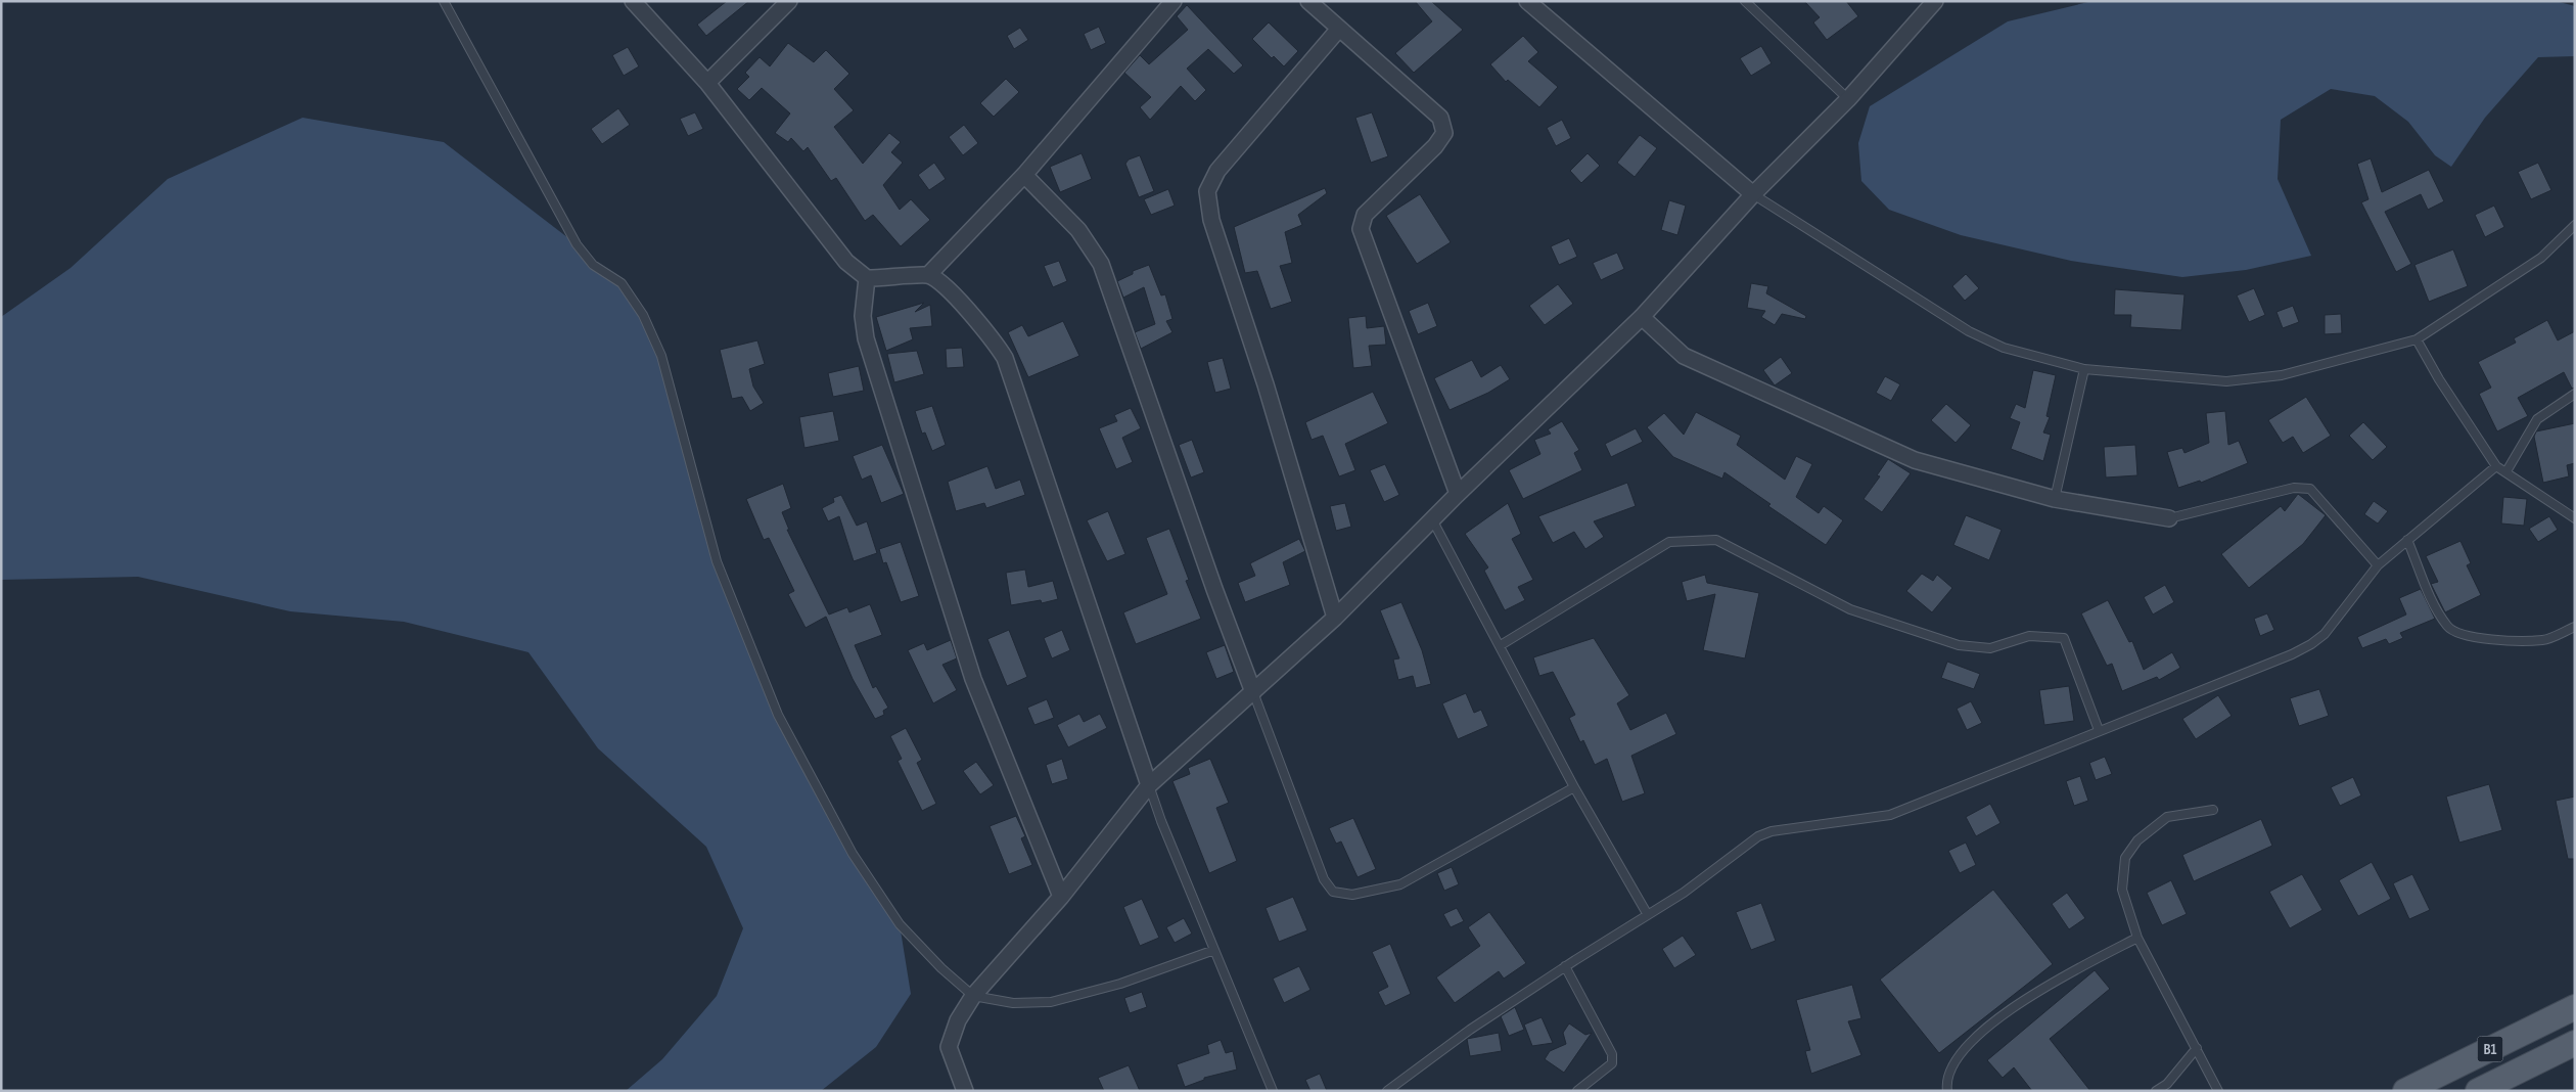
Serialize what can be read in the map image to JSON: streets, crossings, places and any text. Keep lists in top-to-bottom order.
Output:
{
  "streets": {
    "main road": ["B1"]
  }
}
